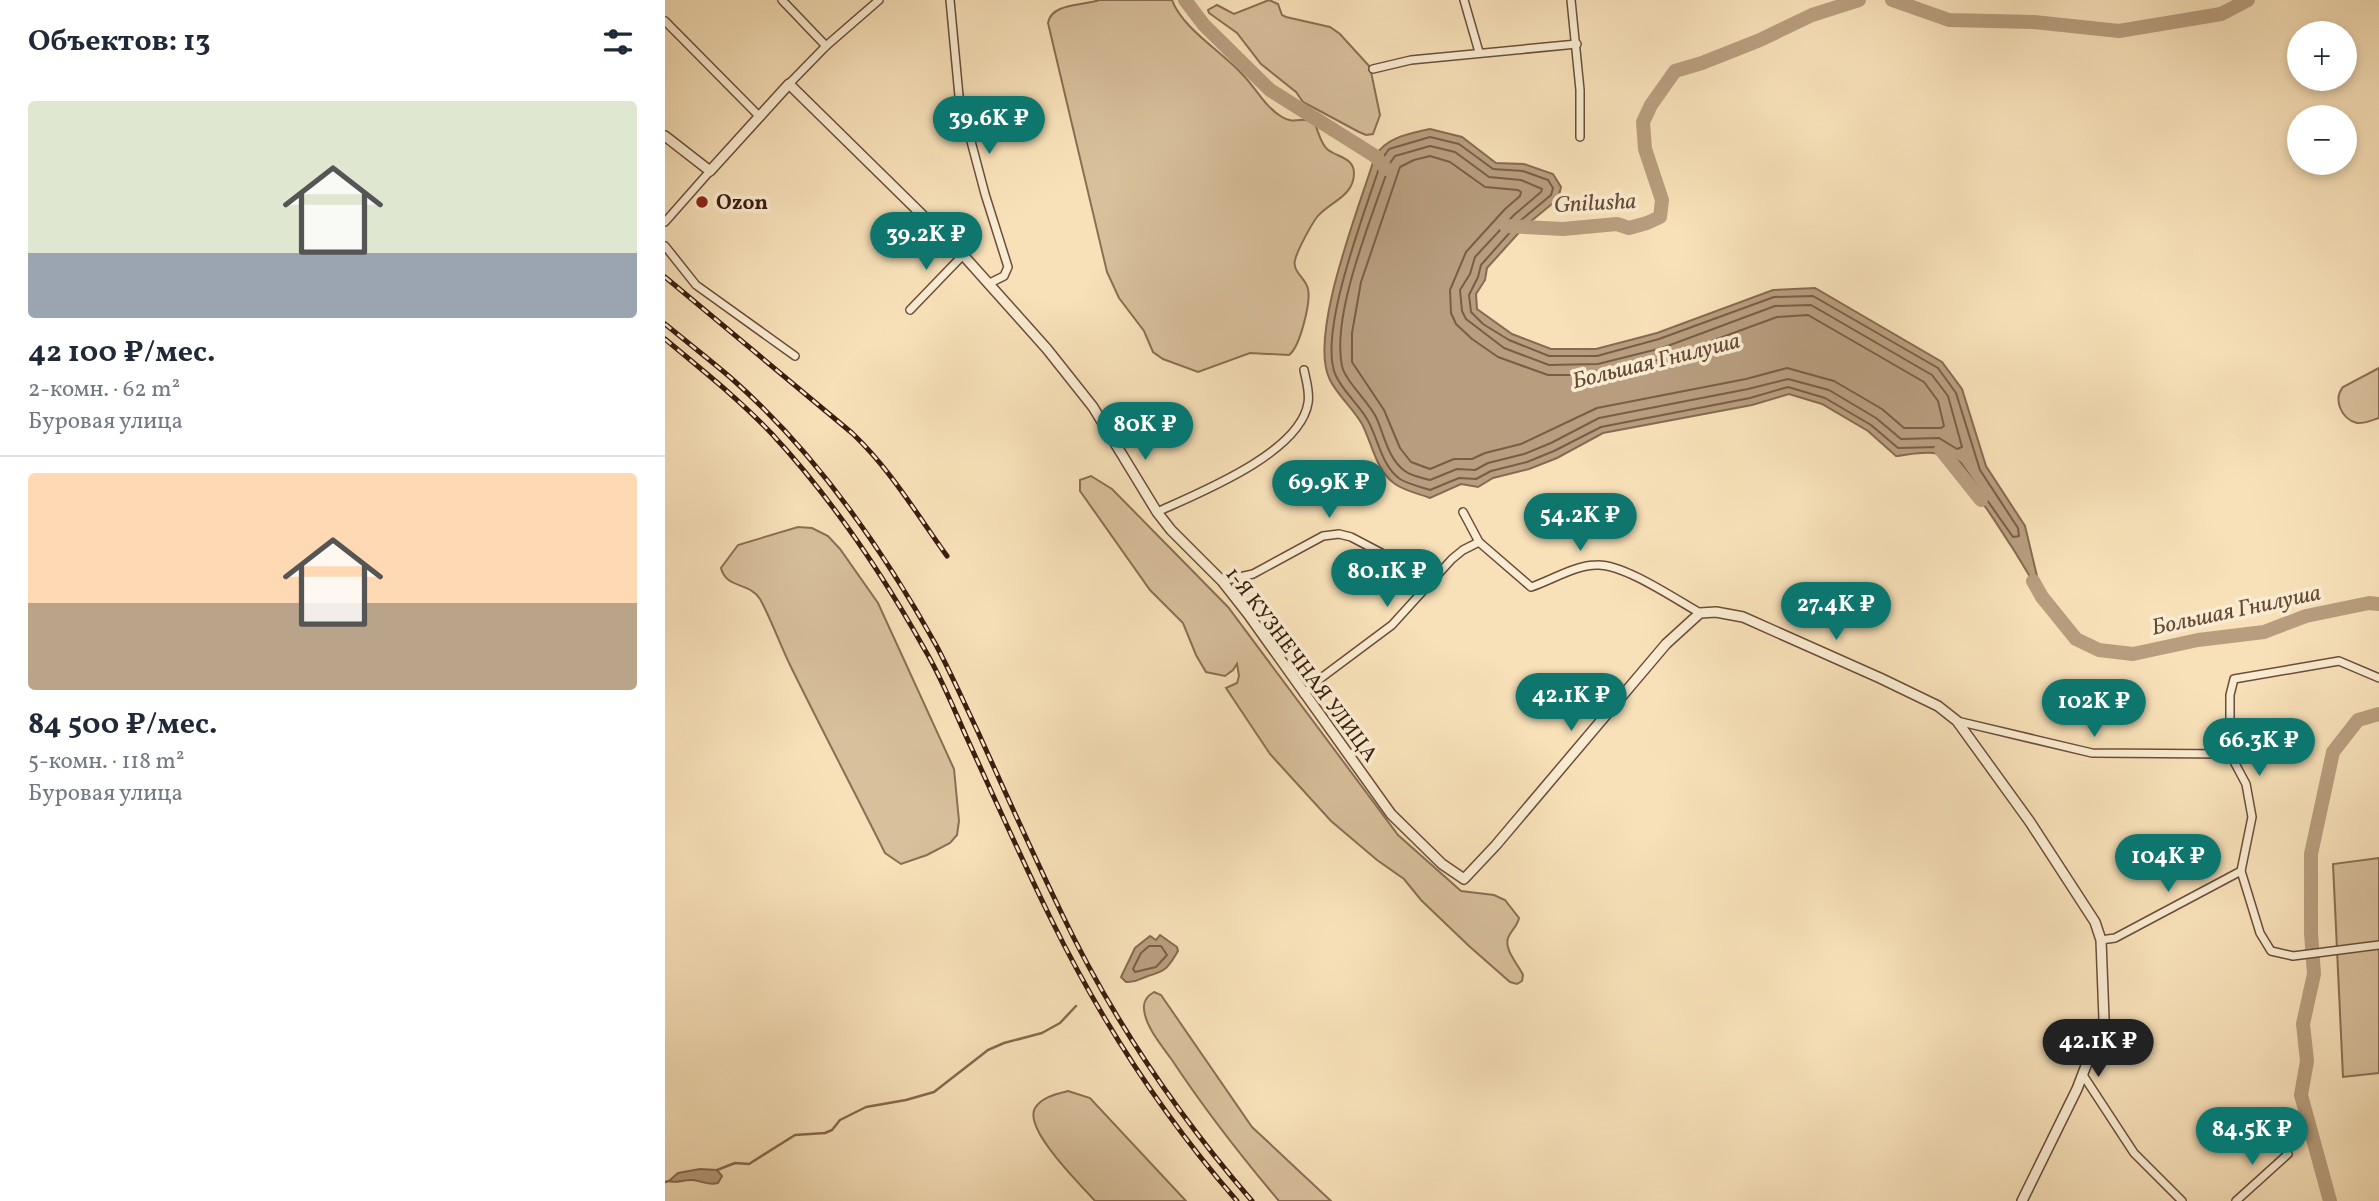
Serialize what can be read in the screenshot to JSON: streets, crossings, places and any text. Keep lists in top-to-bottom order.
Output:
{
  "streets": {
    "street": ["1-Я КУЗНЕЧНАЯ УЛИЦА"]
  },
  "water": ["Gnilusha", "Большая Гнилуша"],
  "places": ["Ozon"],
  "page": {
    "heading": "Объектов: 13",
    "map_buttons": ["+", "−"],
    "list": [
      {
        "name": "42 100 ₽/мес.",
        "note": "2-комн. · 62 m² · Буровая улица"
      },
      {
        "name": "84 500 ₽/мес.",
        "note": "5-комн. · 118 m² · Буровая улица"
      }
    ],
    "price": [
      "39.6K ₽",
      "39.2K ₽",
      "80K ₽",
      "69.9K ₽",
      "54.2K ₽",
      "80.1K ₽",
      "27.4K ₽",
      "42.1K ₽",
      "102K ₽",
      "66.3K ₽",
      "104K ₽",
      "42.1K ₽",
      "84.5K ₽"
    ]
  }
}
